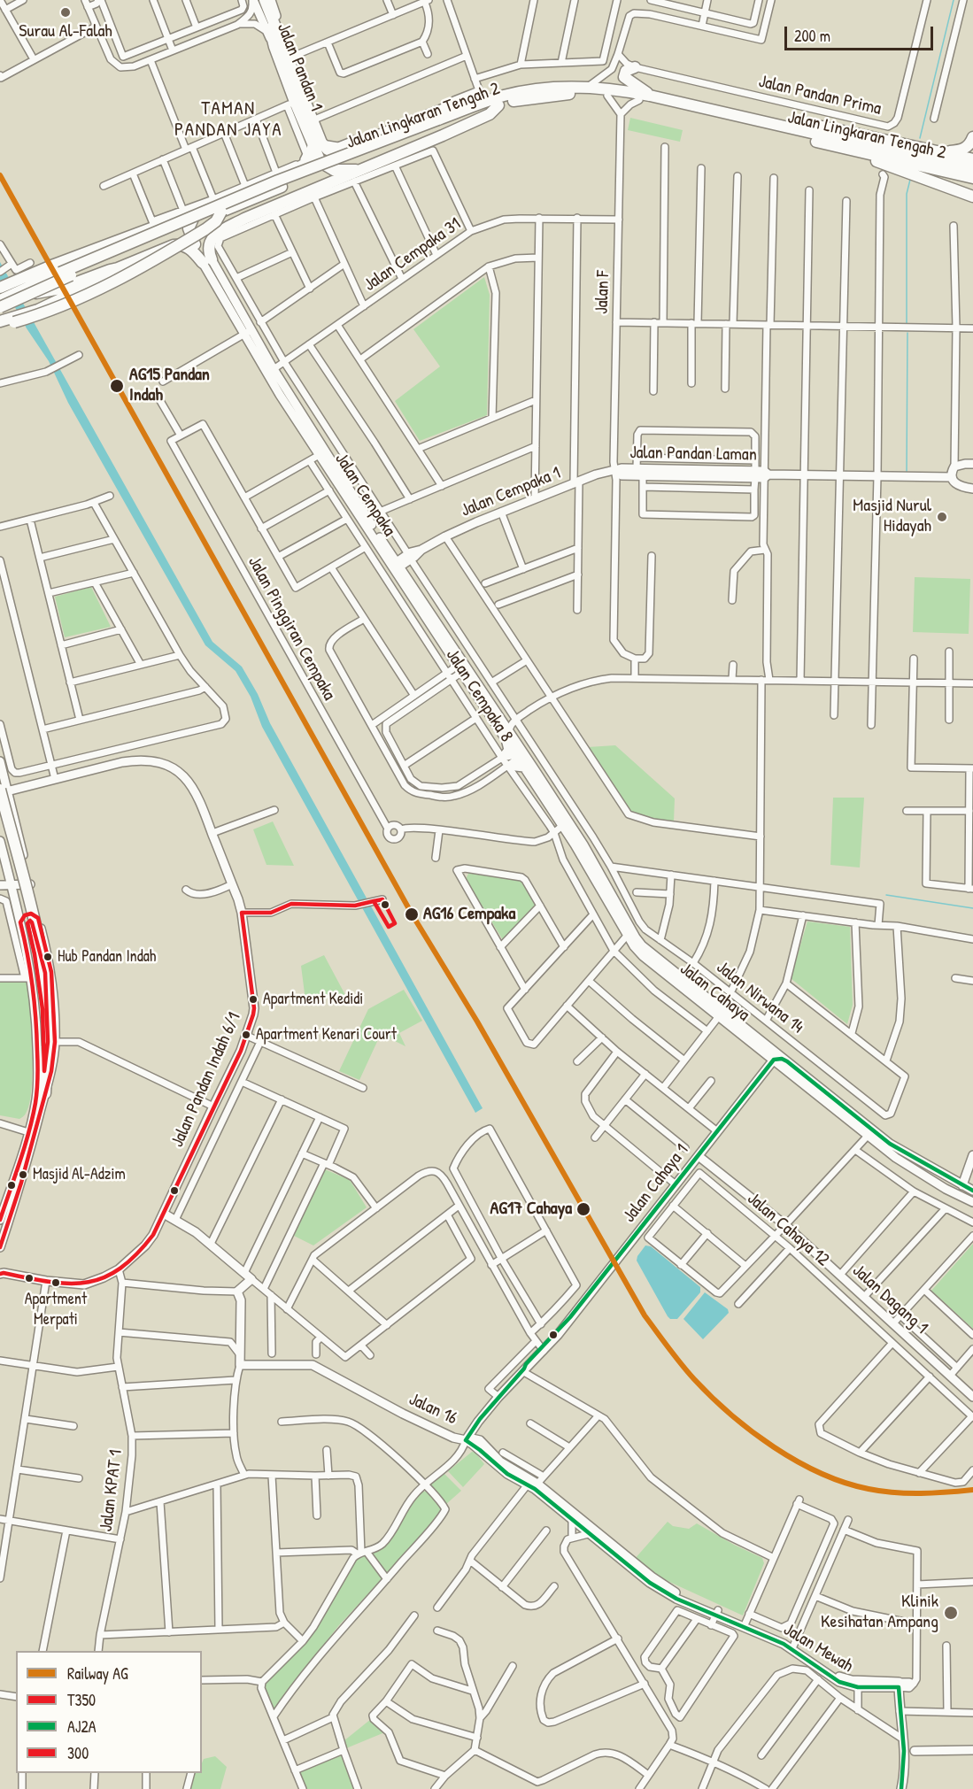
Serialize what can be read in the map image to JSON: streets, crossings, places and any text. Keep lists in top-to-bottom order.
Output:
{
  "streets": {
    "highway": ["Jalan Pandan 1", "Jalan Lingkaran Tengah 2"],
    "street": [
      "Jalan Pandan Prima",
      "Jalan Cempaka 31",
      "Jalan F",
      "Jalan Pandan Laman",
      "Jalan Cempaka 1",
      "Jalan Cempaka",
      "Jalan Pinggiran Cempaka",
      "Jalan Cempaka 8",
      "Jalan Cahaya",
      "Jalan Nirwana 14",
      "Jalan Pandan Indah 6/1",
      "Jalan Cahaya 1",
      "Jalan Cahaya 12",
      "Jalan Dagang 1",
      "Jalan 16",
      "Jalan KPAT 1",
      "Jalan Mewah"
    ]
  },
  "crossings": [
    ["Jalan Cempaka 31", "Jalan F"],
    ["Jalan Cempaka 31", "Jalan Cempaka"],
    ["Jalan Cempaka 31", "Jalan Nirwana 14"],
    ["Jalan F", "Jalan Pandan Laman"],
    ["Jalan F", "Jalan Cempaka 1"],
    ["Jalan Pandan Laman", "Jalan Cempaka 1"],
    ["Jalan Cempaka 1", "Jalan Cempaka"],
    ["Jalan Cempaka 1", "Jalan Nirwana 14"],
    ["Jalan Cempaka", "Jalan Cahaya"],
    ["Jalan Cempaka", "Jalan Nirwana 14"],
    ["Jalan Cahaya", "Jalan Nirwana 14"],
    ["Jalan Pandan Indah 6/1", "Jalan KPAT 1"],
    ["Jalan Cahaya 1", "Jalan Dagang 1"],
    ["Jalan Cahaya 1", "Jalan 16"],
    ["Jalan Cahaya 1", "Jalan Mewah"],
    ["Jalan 16", "Jalan Mewah"]
  ],
  "districts": ["TAMAN PANDAN JAYA"],
  "places": [
    "Surau Al-Falah",
    "AG15 Pandan Indah",
    "Masjid Nurul Hidayah",
    "AG16 Cempaka",
    "Hub Pandan Indah",
    "Apartment Kedidi",
    "Apartment Kenari Court",
    "Masjid Al-Adzim",
    "AG17 Cahaya",
    "Apartment Merpati",
    "Klinik Kesihatan Ampang"
  ],
  "lines": [
    "rail line AG",
    "transit line T350",
    "transit line 300",
    "transit line AJ2A"
  ],
  "legend": [
    "Railway AG",
    "T350",
    "AJ2A",
    "300"
  ],
  "scale_bar": "200 m"
}
